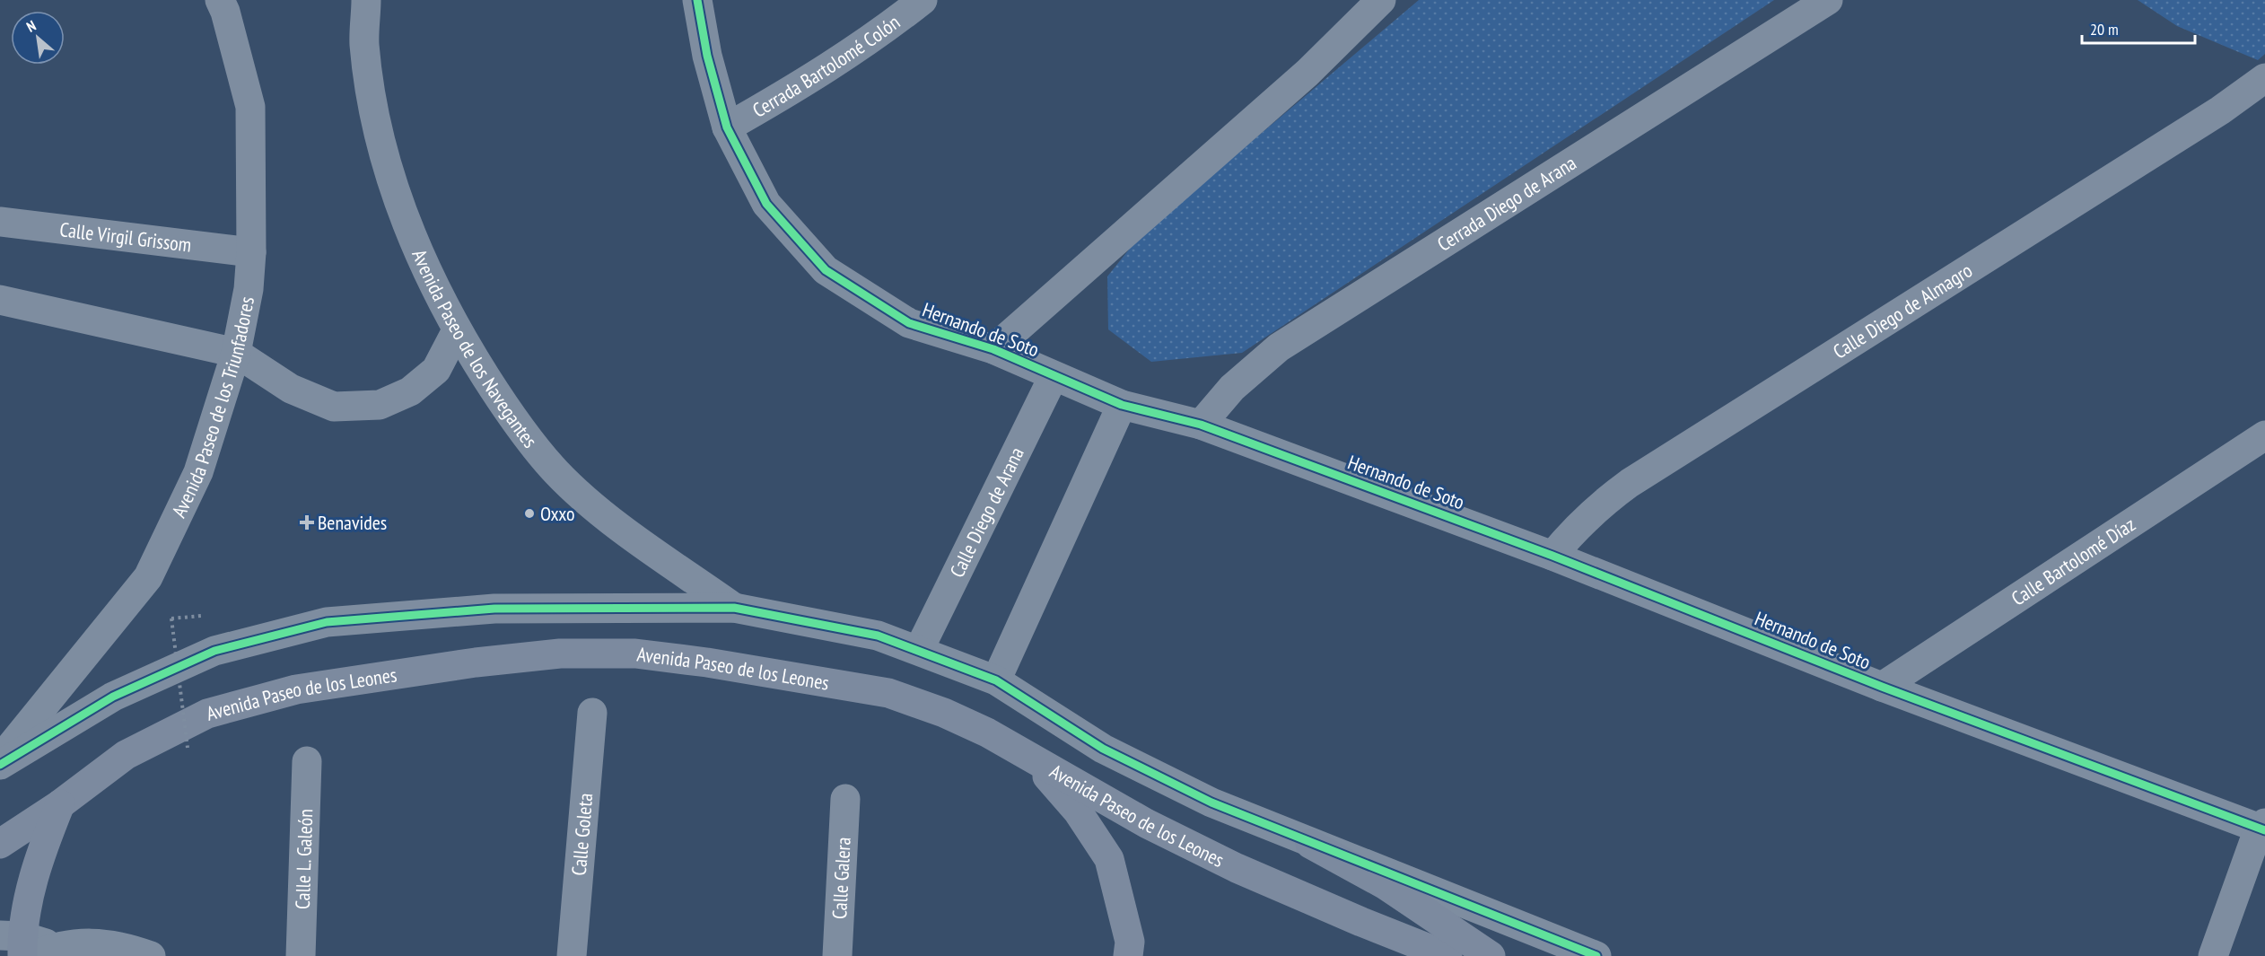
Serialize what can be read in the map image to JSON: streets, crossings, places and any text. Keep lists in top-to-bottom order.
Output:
{
  "streets": {
    "main road": ["Avenida Paseo de los Leones"],
    "street": [
      "Cerrada Bartolomé Colón",
      "Cerrada Diego de Arana",
      "Calle Virgil Grissom",
      "Calle Diego de Almagro",
      "Hernando de Soto",
      "Avenida Paseo de los Navegantes",
      "Avenida Paseo de los Triunfadores",
      "Calle Diego de Arana",
      "Calle Bartolomé Díaz",
      "Calle Goleta",
      "Calle L. Galeón",
      "Calle Galera"
    ]
  },
  "crossings": [
    ["Cerrada Bartolomé Colón", "Hernando de Soto"],
    ["Cerrada Diego de Arana", "Hernando de Soto"],
    ["Calle Virgil Grissom", "Avenida Paseo de los Triunfadores"],
    ["Calle Diego de Almagro", "Hernando de Soto"],
    ["Hernando de Soto", "Calle Diego de Arana"],
    ["Hernando de Soto", "Calle Bartolomé Díaz"]
  ],
  "places": {
    "other": ["Oxxo"],
    "health": ["Benavides"]
  },
  "scale_bar": "20 m",
  "north": "top left"
}
